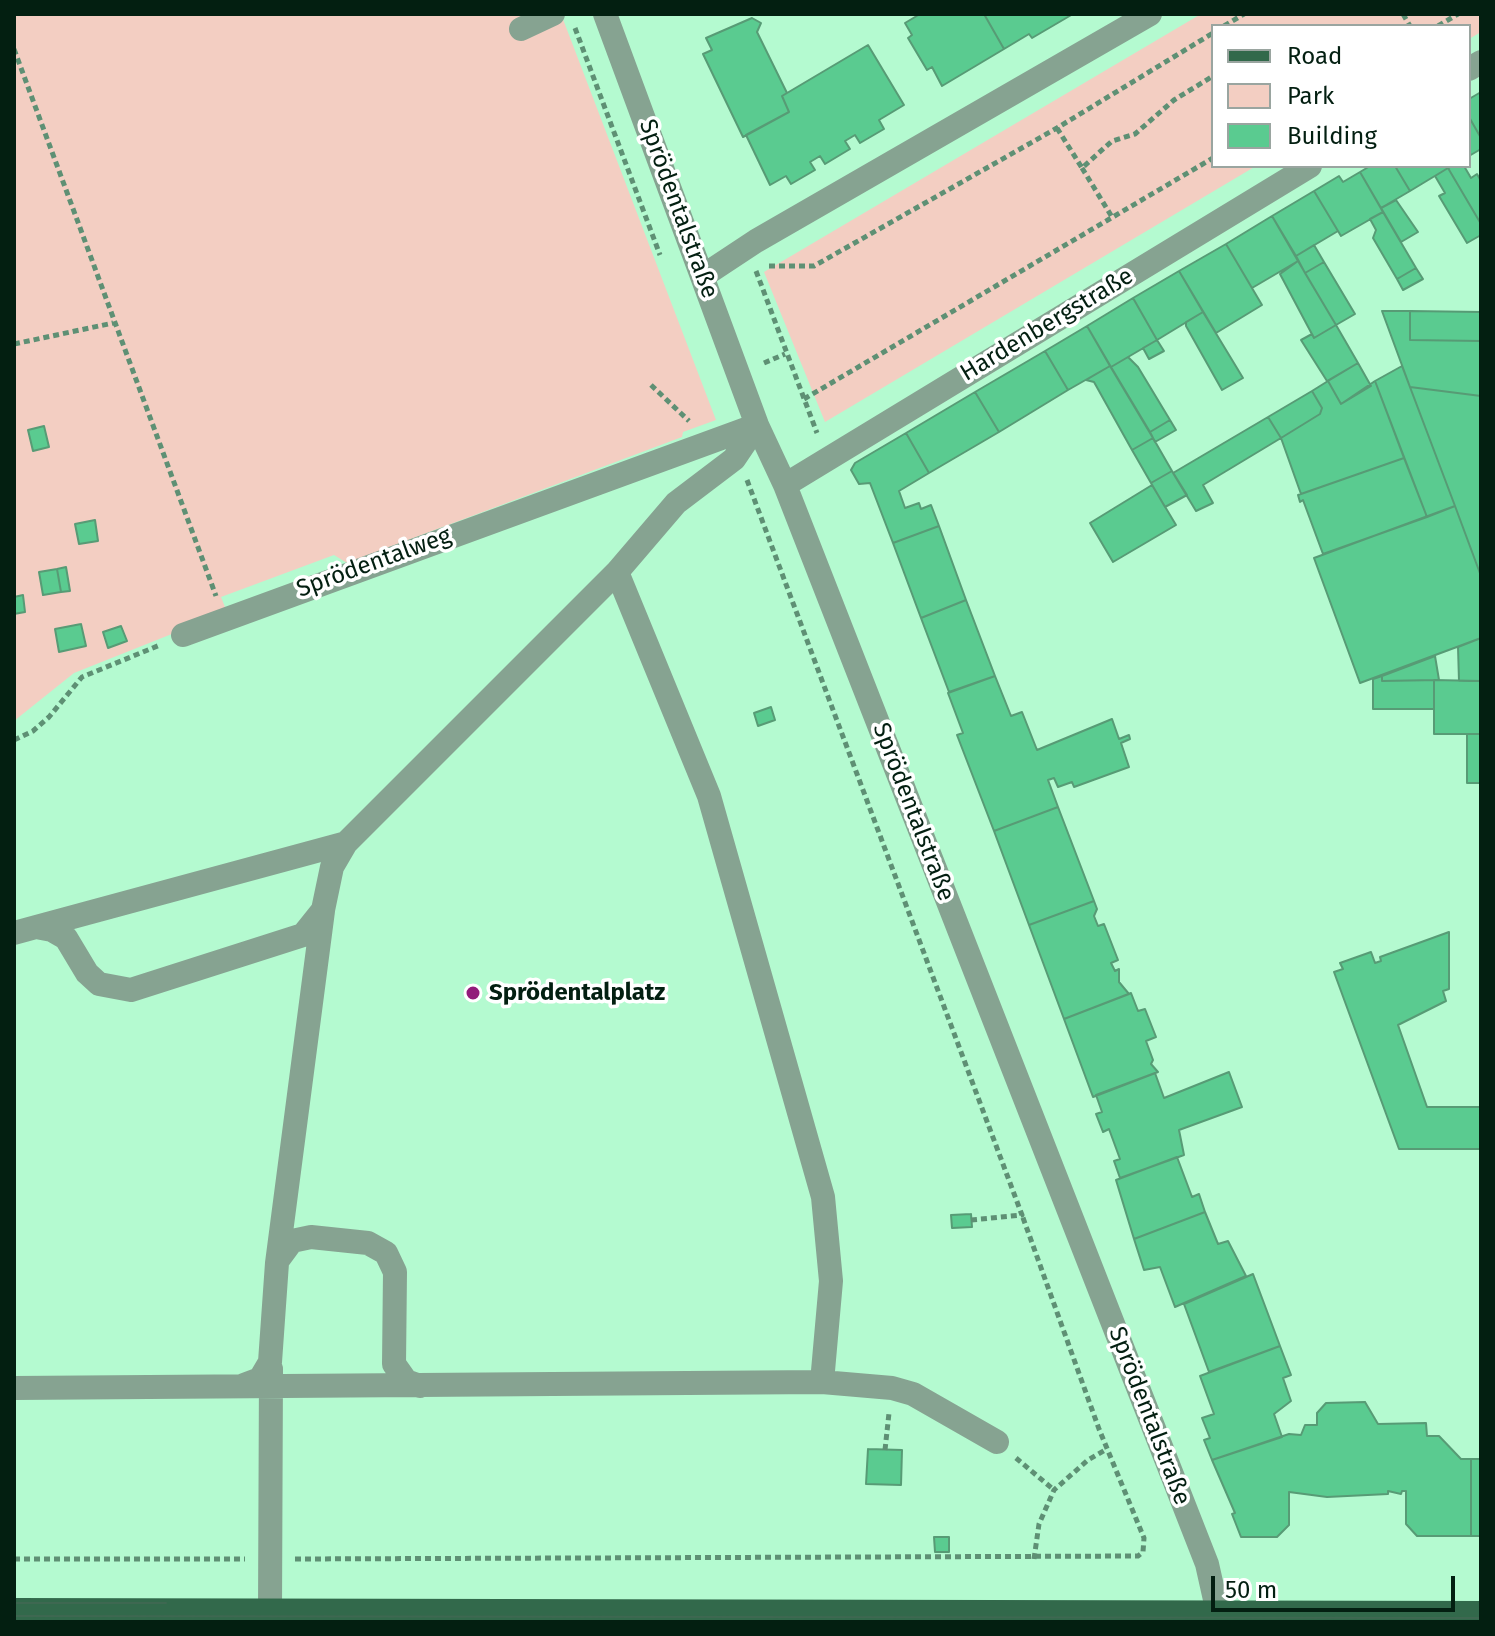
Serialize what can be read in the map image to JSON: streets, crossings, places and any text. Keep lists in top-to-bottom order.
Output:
{
  "streets": {
    "street": ["Sprödentalstraße", "Hardenbergstraße", "Sprödentalweg"]
  },
  "crossings": [
    ["Sprödentalstraße", "Hardenbergstraße"],
    ["Sprödentalstraße", "Sprödentalweg"]
  ],
  "places": ["Sprödentalplatz"],
  "legend": ["Road", "Park", "Building"],
  "scale_bar": "50 m"
}
